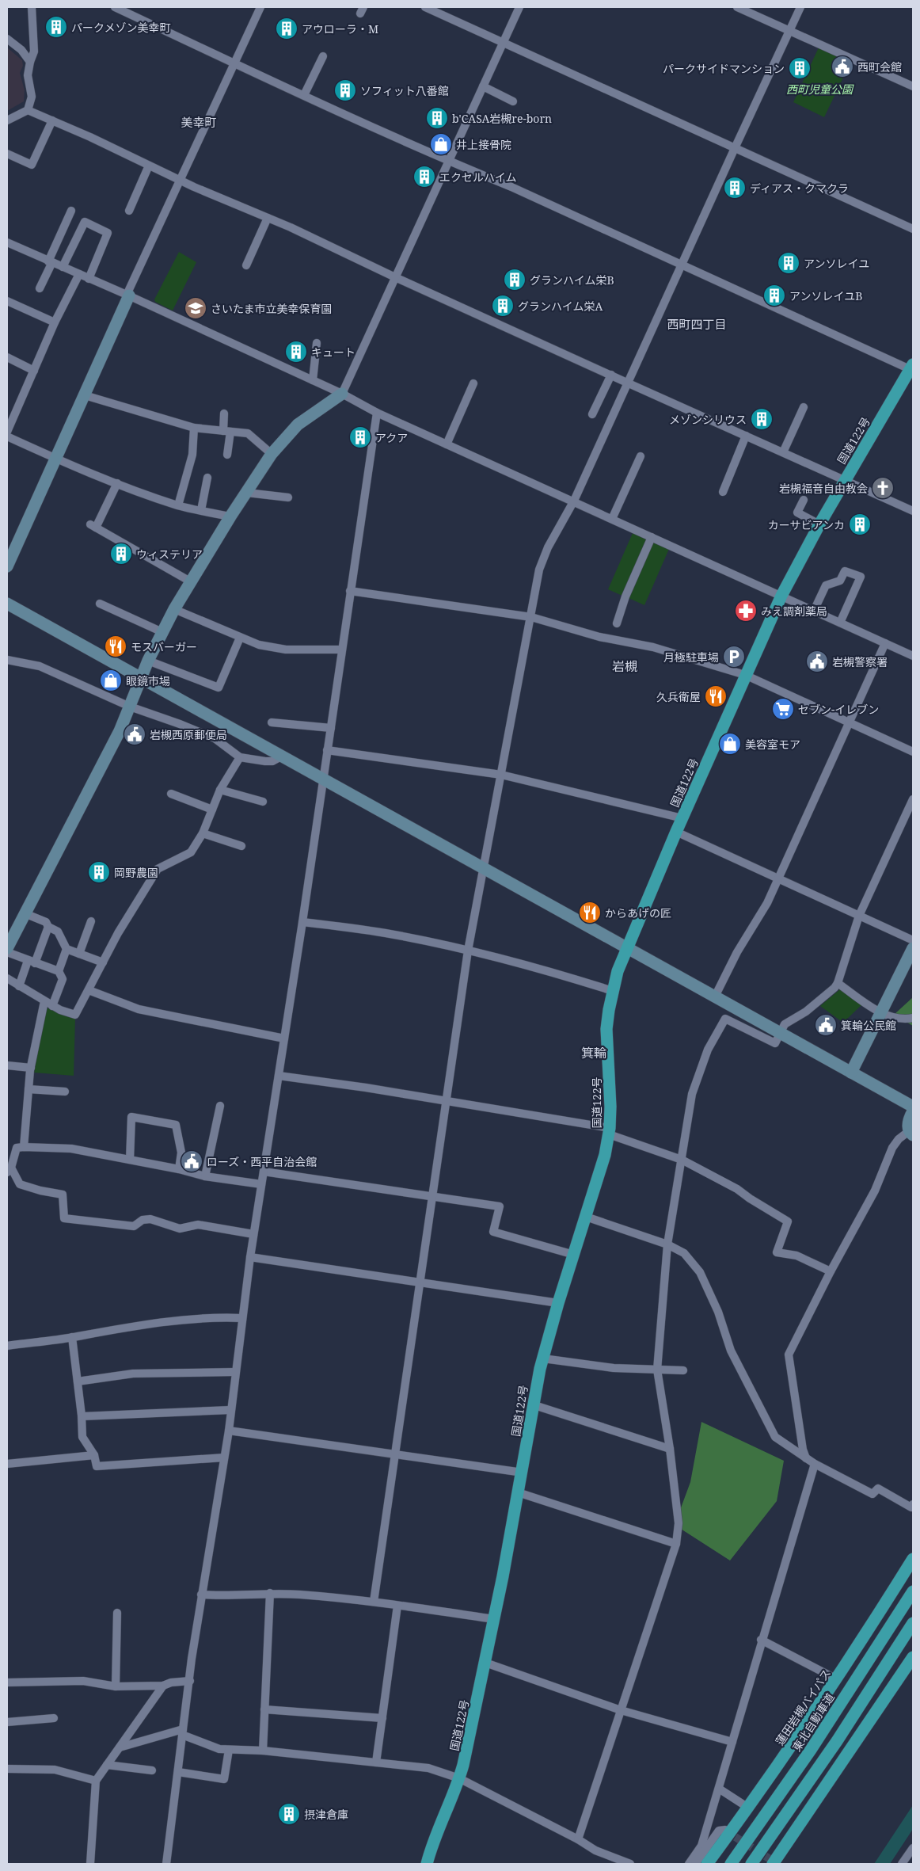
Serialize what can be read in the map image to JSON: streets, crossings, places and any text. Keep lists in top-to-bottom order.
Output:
{
  "streets": {
    "highway": ["国道122号", "蓮田岩槻バイパス", "東北自動車道"]
  },
  "districts": [
    "美幸町",
    "西町四丁目",
    "岩槻",
    "箕輪"
  ],
  "parks": ["西町児童公園"],
  "places": {
    "building": [
      "パークメゾン美幸町",
      "アウローラ・M",
      "パークサイドマンション",
      "ソフィット八番館",
      "b'CASA岩槻re-born",
      "エクセルハイム",
      "ディアス・クマクラ",
      "アンソレイユ",
      "グランハイム栄B",
      "アンソレイユB",
      "グランハイム栄A",
      "キュート",
      "メゾンシリウス",
      "アクア",
      "カーサビアンカ",
      "ウィステリア",
      "岡野農園",
      "摂津倉庫"
    ],
    "public building": [
      "西町会館",
      "岩槻警察署",
      "岩槻西原郵便局",
      "箕輪公民館",
      "ローズ・西平自治会館"
    ],
    "shop": ["井上接骨院", "眼鏡市場", "美容室モア"],
    "school or university": ["さいたま市立美幸保育園"],
    "church": ["岩槻福音自由教会"],
    "pharmacy": ["みえ調剤薬局"],
    "restaurant": ["モスバーガー", "久兵衛屋", "からあげの匠"],
    "parking": ["月極駐車場"],
    "supermarket": ["セブン-イレブン"]
  }
}
